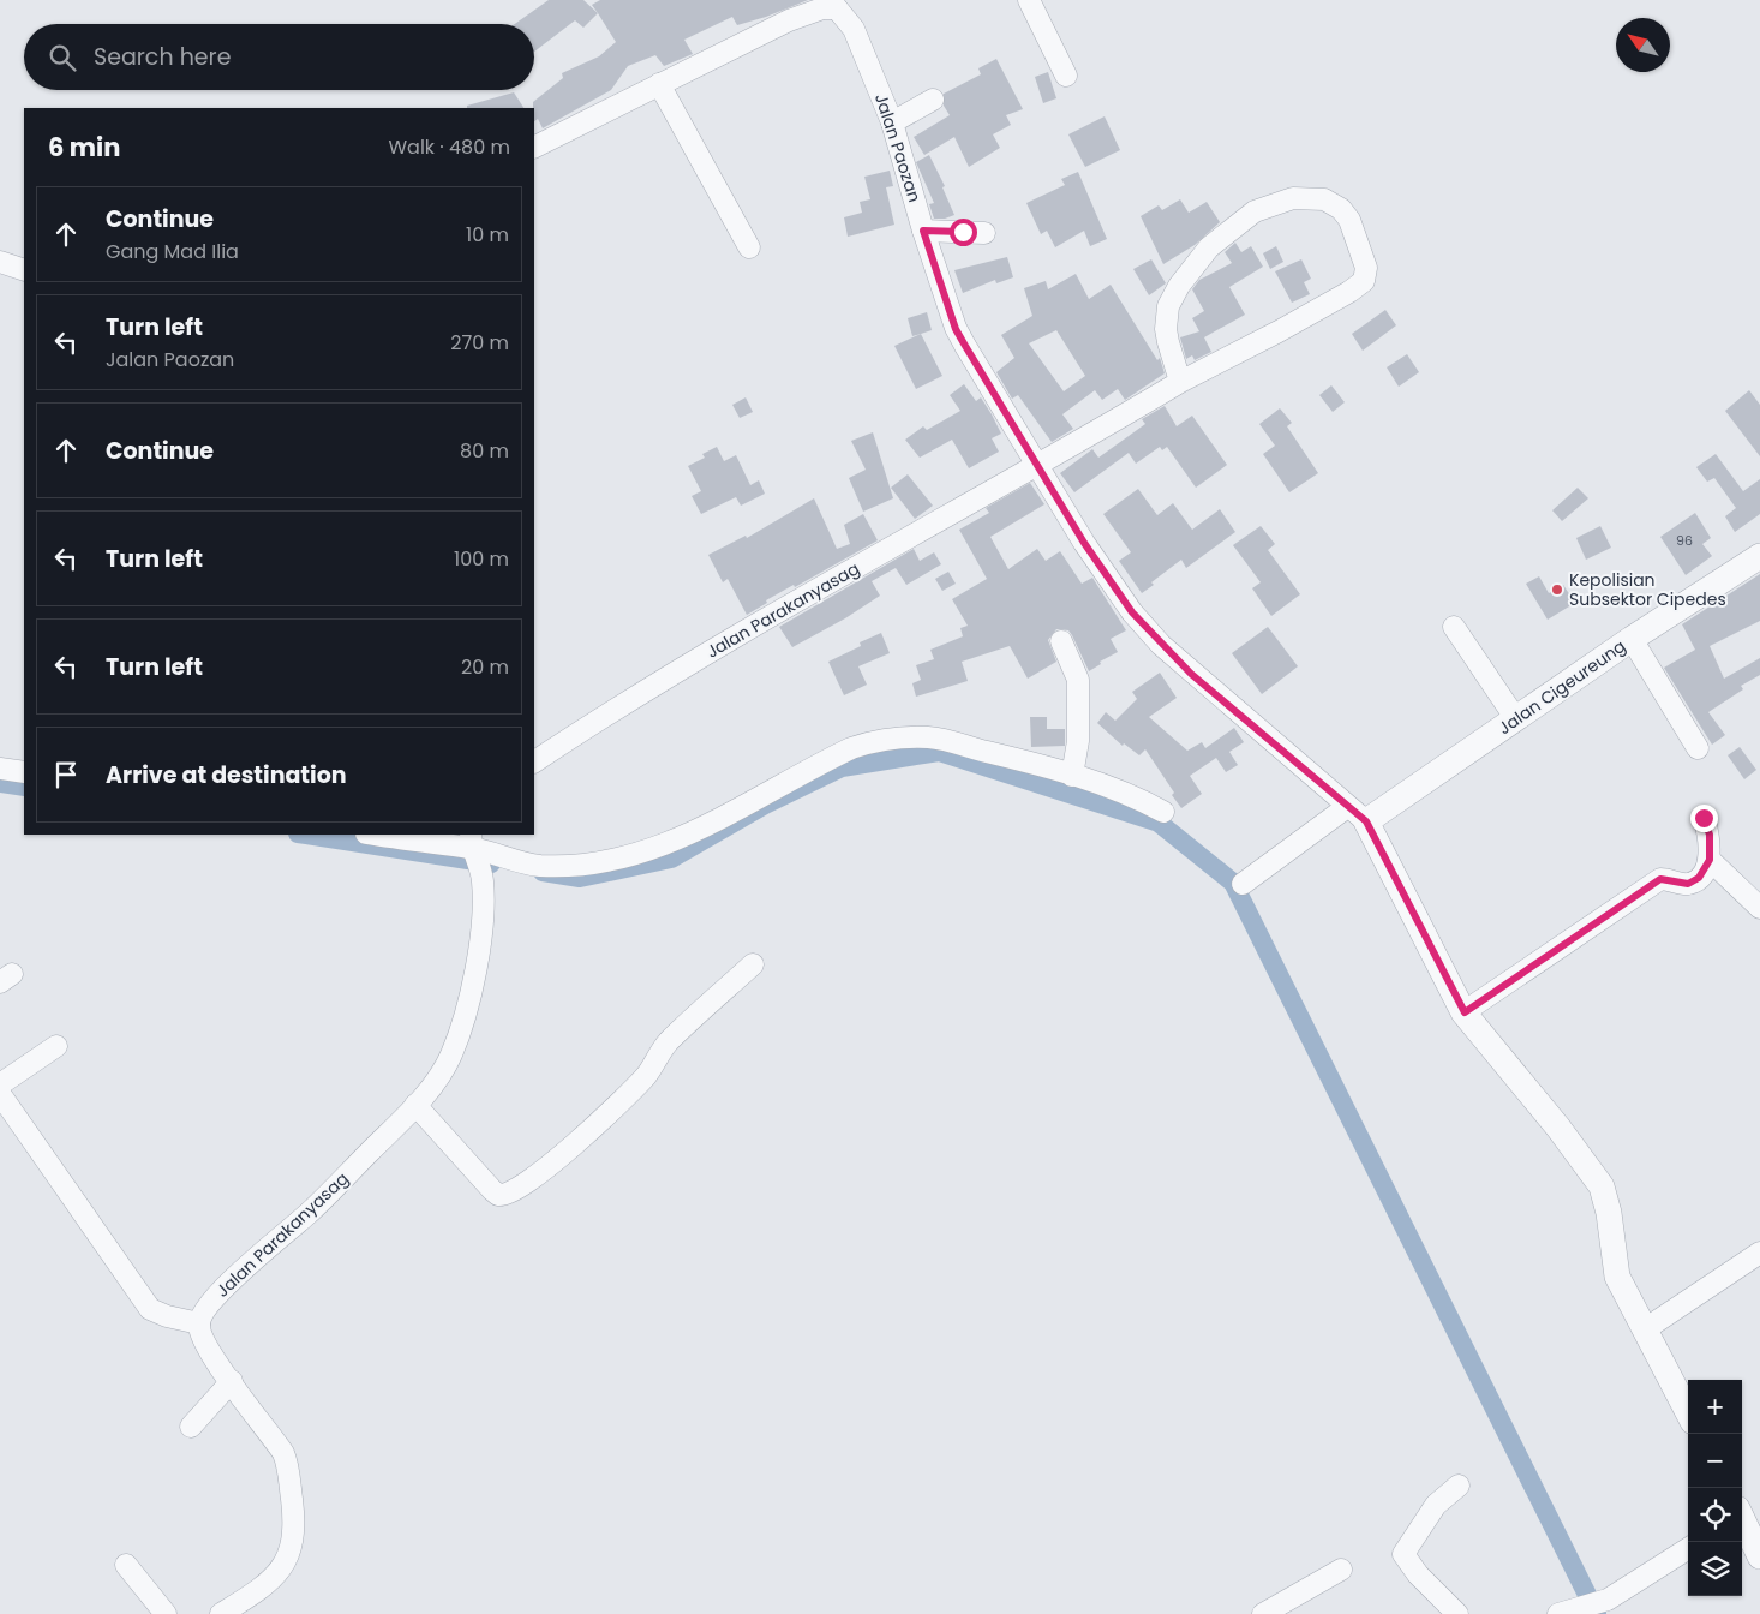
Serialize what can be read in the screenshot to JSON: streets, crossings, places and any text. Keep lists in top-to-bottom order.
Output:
{
  "streets": {
    "street": ["Jalan Paozan", "Jalan Parakanyasag", "Jalan Cigeureung"]
  },
  "crossings": [
    ["Jalan Paozan", "Jalan Parakanyasag"],
    ["Jalan Paozan", "Jalan Cigeureung"]
  ],
  "places": ["Kepolisian Subsektor Cipedes"],
  "house_numbers": ["96"],
  "north": "top left",
  "page": {
    "search": "Search here",
    "heading": ["6 min", "Walk · 480 m"],
    "list": [
      ["Continue", "Gang Mad Ilia", "10 m"],
      ["Turn left", "Jalan Paozan", "270 m"],
      ["Continue", "80 m"],
      ["Turn left", "100 m"],
      ["Turn left", "20 m"],
      "Arrive at destination"
    ],
    "map_buttons": ["+", "−"]
  }
}
